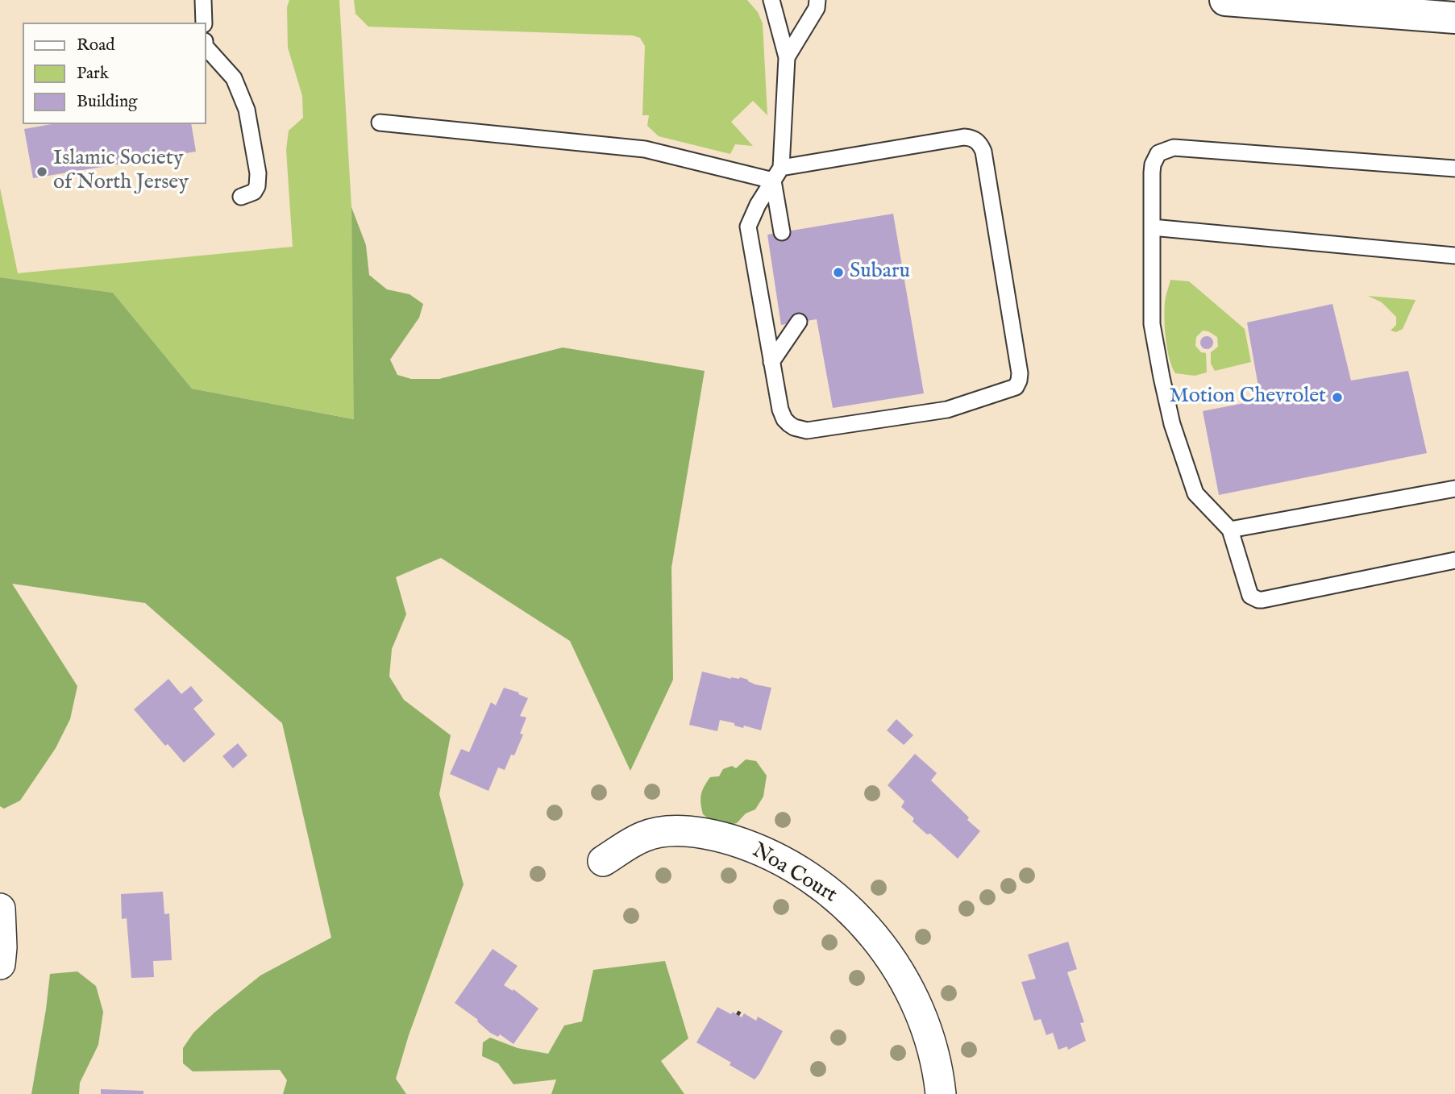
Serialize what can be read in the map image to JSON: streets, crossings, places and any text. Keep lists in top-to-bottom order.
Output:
{
  "streets": {
    "street": ["Noa Court"]
  },
  "places": ["Islamic Society of North Jersey", "Subaru", "Motion Chevrolet"],
  "legend": ["Road", "Park", "Building"]
}
